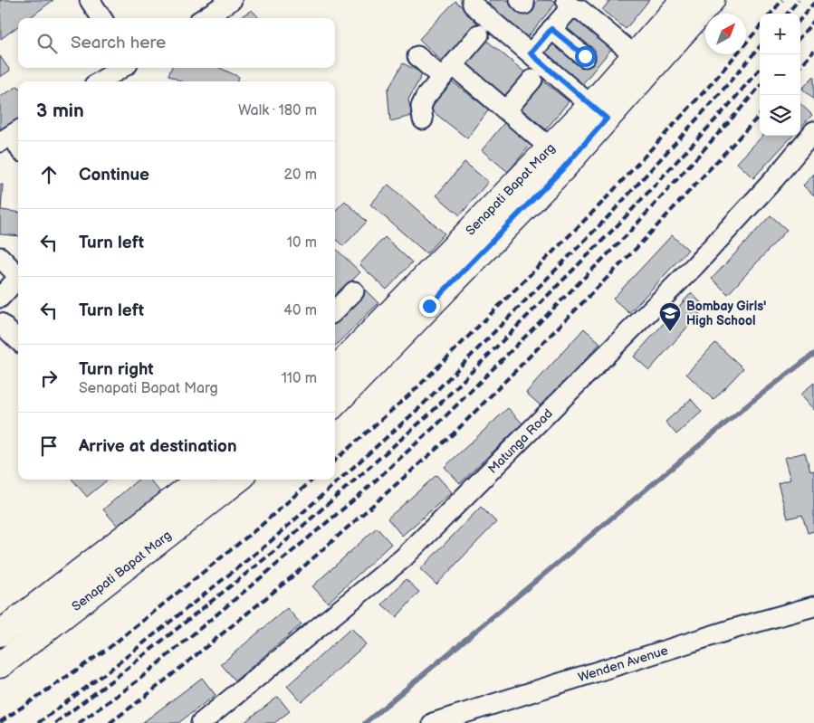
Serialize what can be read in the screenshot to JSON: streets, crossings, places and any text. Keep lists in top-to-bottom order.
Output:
{
  "streets": {
    "main road": ["Senapati Bapat Marg"],
    "street": ["Matunga Road", "Wenden Avenue"]
  },
  "places": {
    "school or university": ["Bombay Girls' High School"]
  },
  "north": "top right",
  "page": {
    "map_buttons": ["+", "−"],
    "search": "Search here",
    "heading": ["3 min", "Walk · 180 m"],
    "list": [
      ["Continue", "20 m"],
      ["Turn left", "10 m"],
      ["Turn left", "40 m"],
      ["Turn right", "Senapati Bapat Marg", "110 m"],
      "Arrive at destination"
    ]
  }
}
